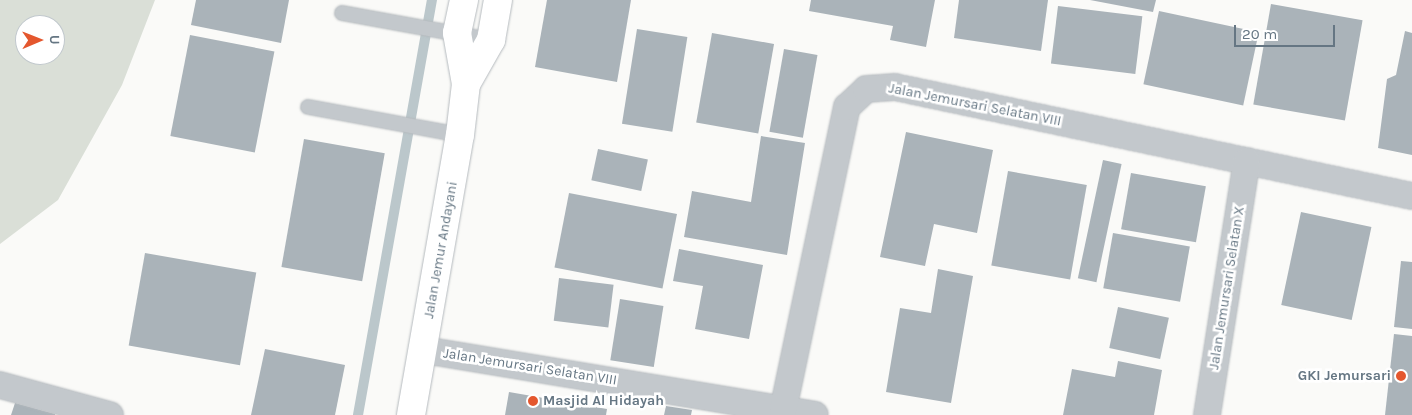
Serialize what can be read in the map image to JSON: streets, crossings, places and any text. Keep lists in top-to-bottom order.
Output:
{
  "streets": {
    "main road": ["Jalan Jemur Andayani"],
    "street": ["Jalan Jemursari Selatan VIII", "Jalan Jemursari Selatan X"]
  },
  "crossings": [
    ["Jalan Jemursari Selatan VIII", "Jalan Jemur Andayani"],
    ["Jalan Jemursari Selatan VIII", "Jalan Jemursari Selatan X"]
  ],
  "places": ["GKI Jemursari", "Masjid Al Hidayah"],
  "scale_bar": "20 m",
  "north": "right"
}
